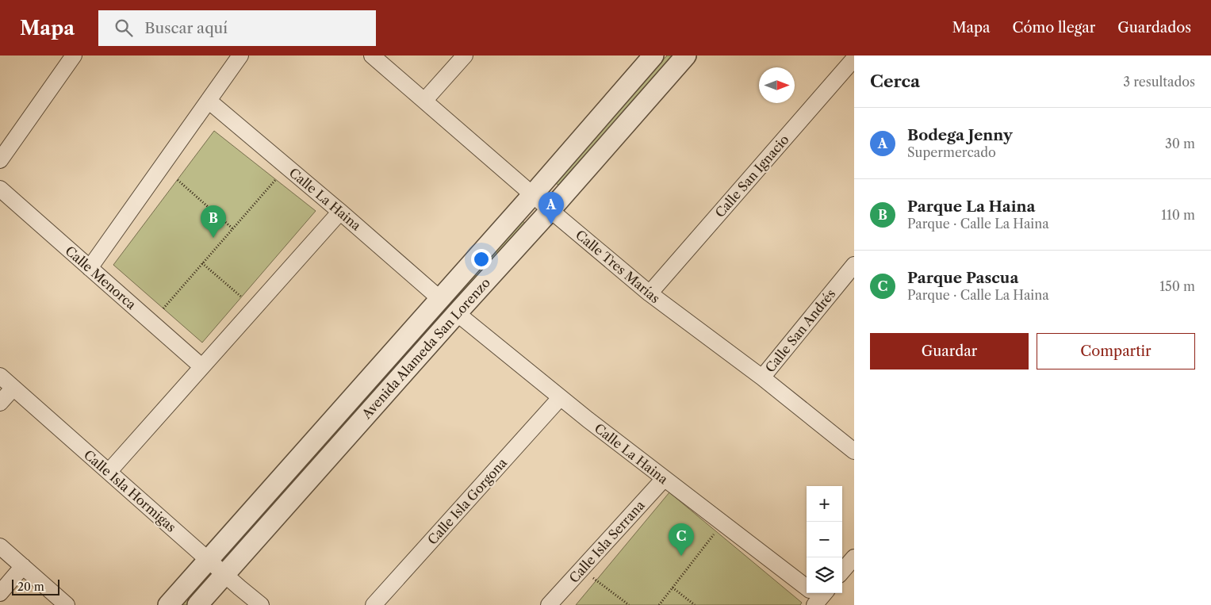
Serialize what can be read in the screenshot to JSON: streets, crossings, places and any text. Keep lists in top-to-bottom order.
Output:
{
  "streets": {
    "street": [
      "Calle San Ignacio",
      "Calle La Haina",
      "Calle Tres Marías",
      "Calle Menorca",
      "Calle San Andrés",
      "Avenida Alameda San Lorenzo",
      "Calle Isla Hormigas",
      "Calle Isla Gorgona",
      "Calle Isla Serrana"
    ]
  },
  "crossings": [
    ["Calle San Ignacio", "Calle Tres Marías"],
    ["Calle La Haina", "Avenida Alameda San Lorenzo"],
    ["Calle La Haina", "Calle Isla Gorgona"],
    ["Calle La Haina", "Calle Isla Serrana"],
    ["Calle Tres Marías", "Calle San Andrés"],
    ["Calle Tres Marías", "Avenida Alameda San Lorenzo"],
    ["Avenida Alameda San Lorenzo", "Calle Isla Hormigas"]
  ],
  "scale_bar": "20 m",
  "north": "right",
  "page": {
    "header": "Mapa",
    "search": "Buscar aquí",
    "nav": ["Mapa", "Cómo llegar", "Guardados"],
    "heading": ["Cerca", "3 resultados"],
    "list": [
      {
        "mark": "A",
        "name": "Bodega Jenny",
        "note": "Supermercado",
        "value": "30 m"
      },
      {
        "mark": "B",
        "name": "Parque La Haina",
        "note": "Parque · Calle La Haina",
        "value": "110 m"
      },
      {
        "mark": "C",
        "name": "Parque Pascua",
        "note": "Parque · Calle La Haina",
        "value": "150 m"
      }
    ],
    "pins": ["A", "B", "C"],
    "buttons": ["Guardar", "Compartir"],
    "map_buttons": ["+", "−"],
    "scale": "20 m"
  }
}
